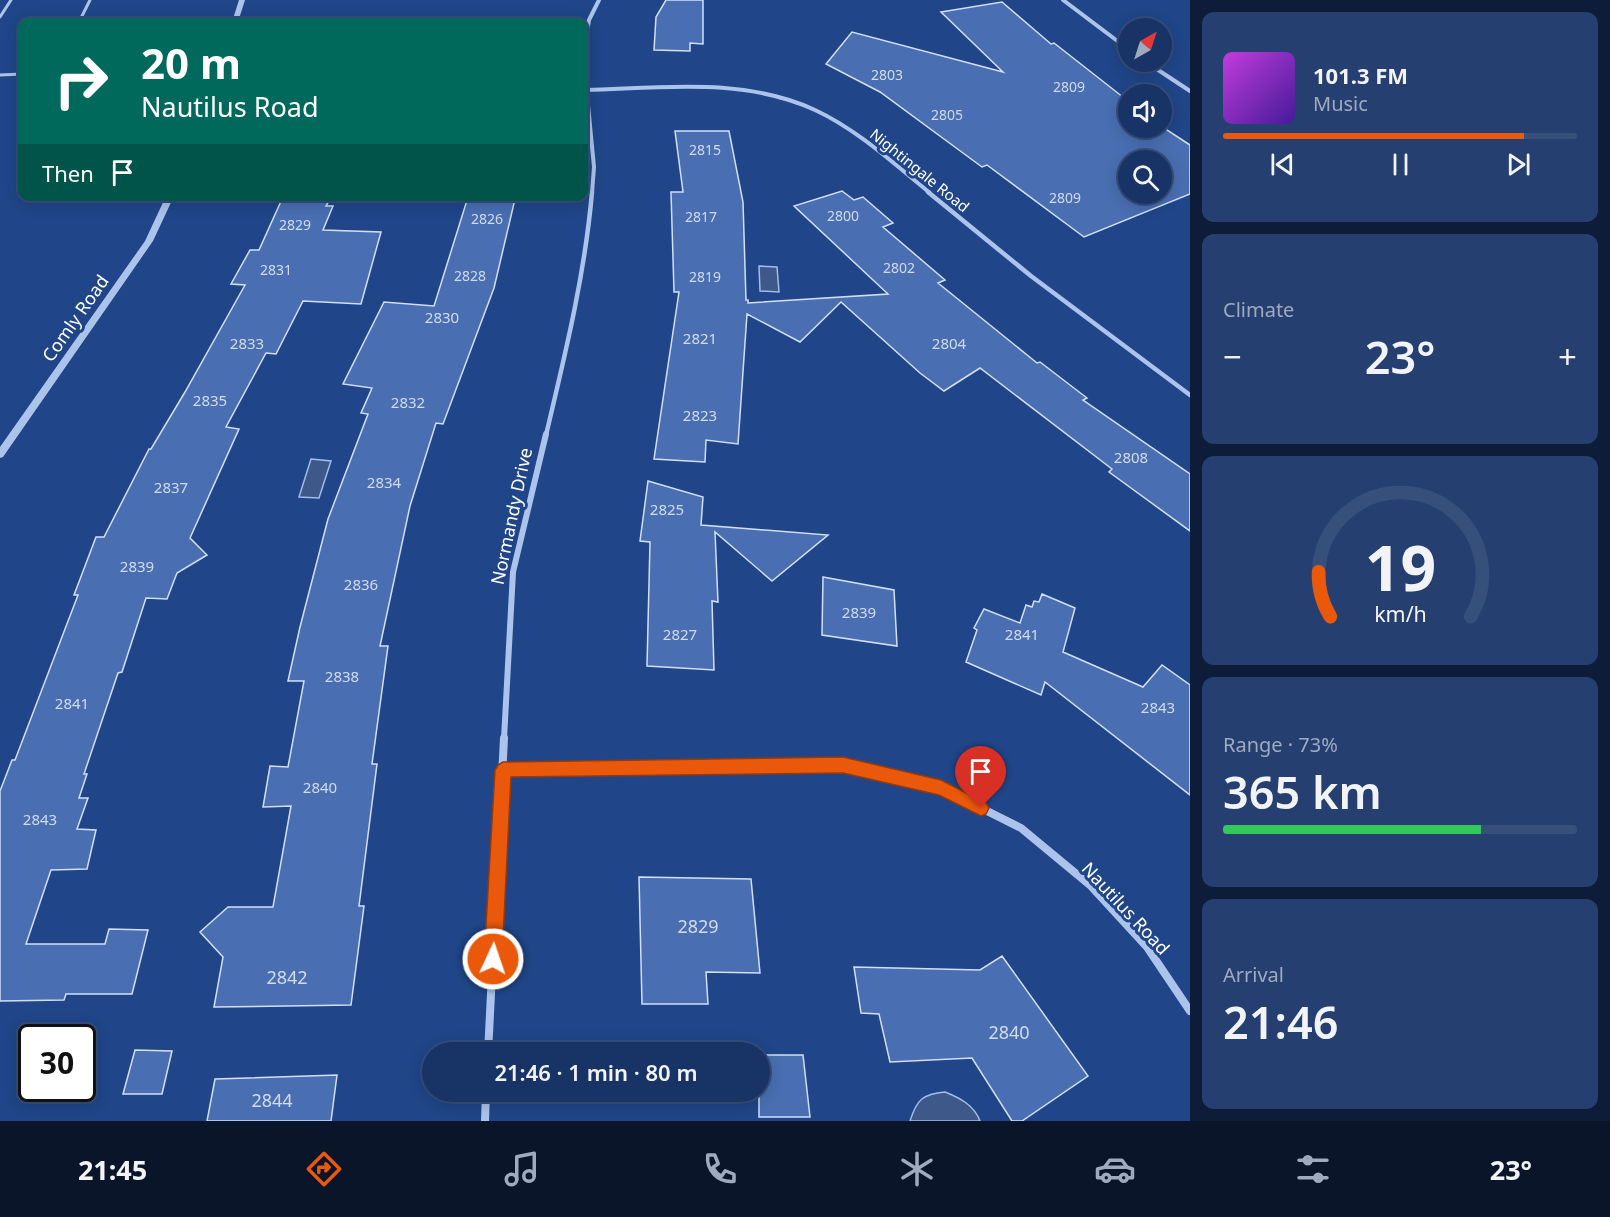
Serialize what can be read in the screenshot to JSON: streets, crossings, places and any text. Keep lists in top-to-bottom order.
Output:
{
  "streets": {
    "street": [
      "Nightingale Road",
      "Comly Road",
      "Normandy Drive",
      "Nautilus Road"
    ]
  },
  "crossings": [
    ["Normandy Drive", "Nautilus Road"]
  ],
  "house_numbers": [
    "2803",
    "2809",
    "2805",
    "2815",
    "2809",
    "2800",
    "2817",
    "2826",
    "2829",
    "2802",
    "2831",
    "2828",
    "2819",
    "2830",
    "2821",
    "2833",
    "2804",
    "2835",
    "2832",
    "2823",
    "2808",
    "2834",
    "2837",
    "2825",
    "2839",
    "2836",
    "2839",
    "2827",
    "2841",
    "2838",
    "2841",
    "2843",
    "2840",
    "2843",
    "2829",
    "2842",
    "2840",
    "2844"
  ],
  "north": "top right",
  "page": {
    "turn": ["20 m", "Nautilus Road"],
    "song": ["101.3 FM", "Music"],
    "then": "Then",
    "tile": [
      "Climate",
      ["Range · 73%", "365 km"],
      ["Arrival", "21:46"]
    ],
    "heat": ["−", "23°", "+"],
    "limit": "30",
    "trip": "21:46 · 1 min · 80 m",
    "tabs": ["21:45", "23°"],
    "gauge": ["19", "km/h"]
  }
}
